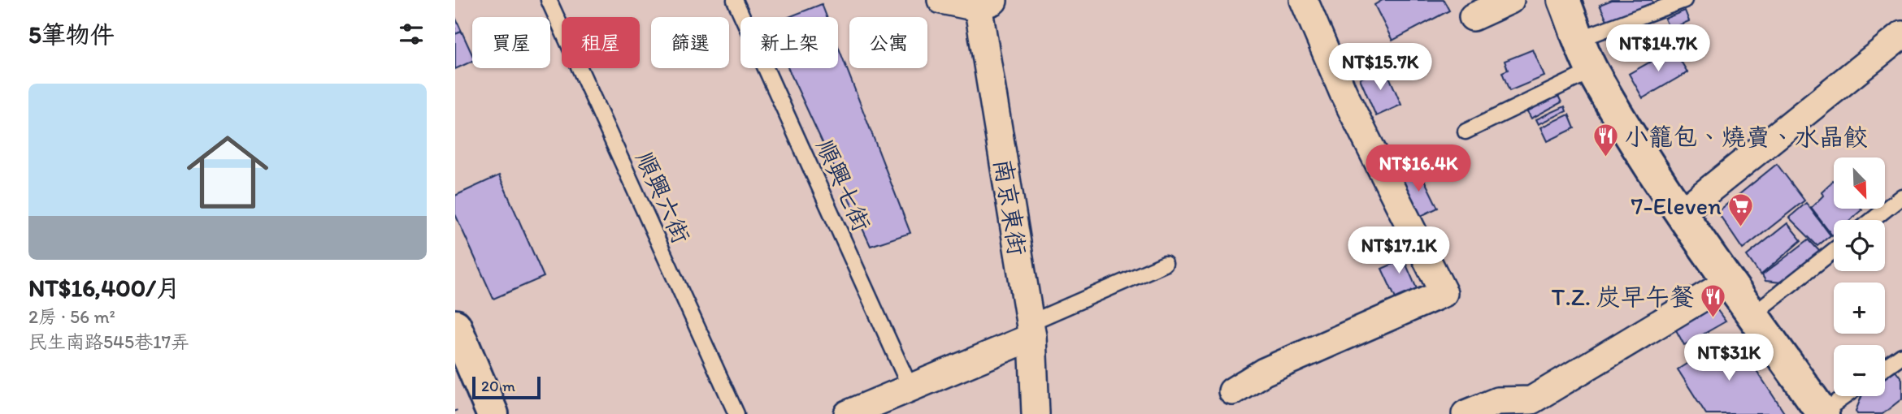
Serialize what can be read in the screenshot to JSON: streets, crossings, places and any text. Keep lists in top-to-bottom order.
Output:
{
  "streets": {
    "street": ["南京東街"],
    "lane": ["順興七街", "順興六街"]
  },
  "places": {
    "restaurant": ["小籠包、燒賣、水晶餃", "T.Z. 炭早午餐"],
    "supermarket": ["7-Eleven"]
  },
  "scale_bar": "20 m",
  "north": "bottom right",
  "page": {
    "heading": "5筆物件",
    "chip": [
      "買屋",
      "租屋",
      "篩選",
      "新上架",
      "公寓"
    ],
    "price": [
      "NT$14.7K",
      "NT$15.7K",
      "NT$16.4K",
      "NT$17.1K",
      "NT$31K"
    ],
    "list": [
      {
        "name": "NT$16,400/月",
        "note": "2房 · 56 m² · 民生南路545巷17弄"
      }
    ],
    "map_buttons": ["+", "−"],
    "scale": "20 m"
  }
}
